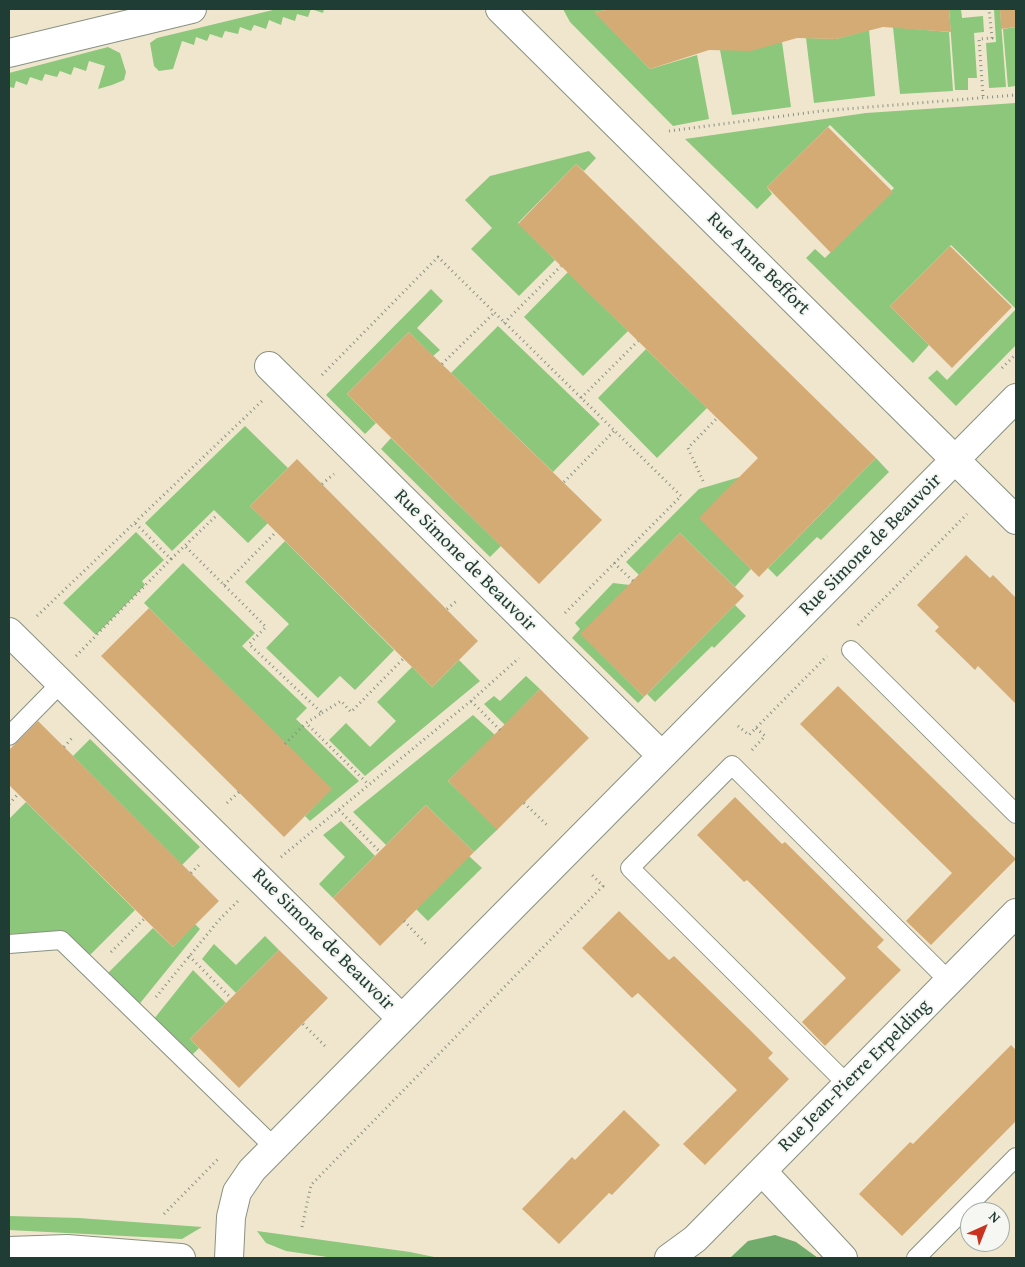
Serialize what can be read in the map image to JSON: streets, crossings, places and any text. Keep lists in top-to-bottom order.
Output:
{
  "streets": {
    "street": ["Rue Anne Beffort", "Rue Simone de Beauvoir", "Rue Jean-Pierre Erpelding"]
  },
  "crossings": [
    ["Rue Anne Beffort", "Rue Simone de Beauvoir"]
  ],
  "north": "top right"
}
